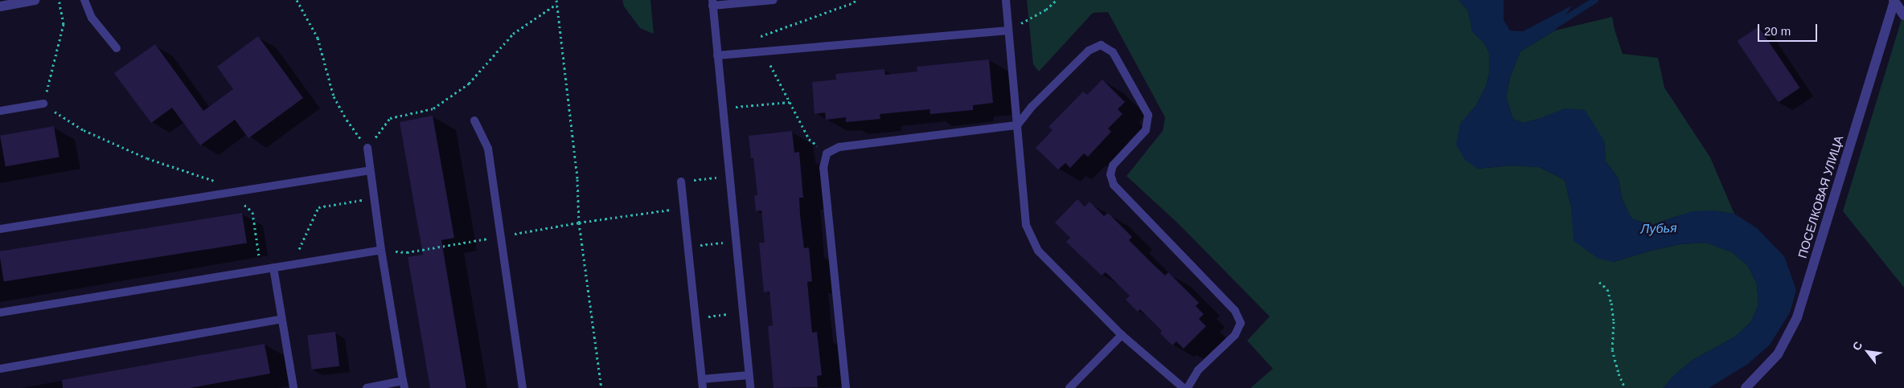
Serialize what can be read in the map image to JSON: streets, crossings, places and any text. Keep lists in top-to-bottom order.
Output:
{
  "streets": {
    "street": ["ПОСЕЛКОВАЯ УЛИЦА"]
  },
  "water": ["Лубья"],
  "scale_bar": "20 m",
  "north": "top left"
}
